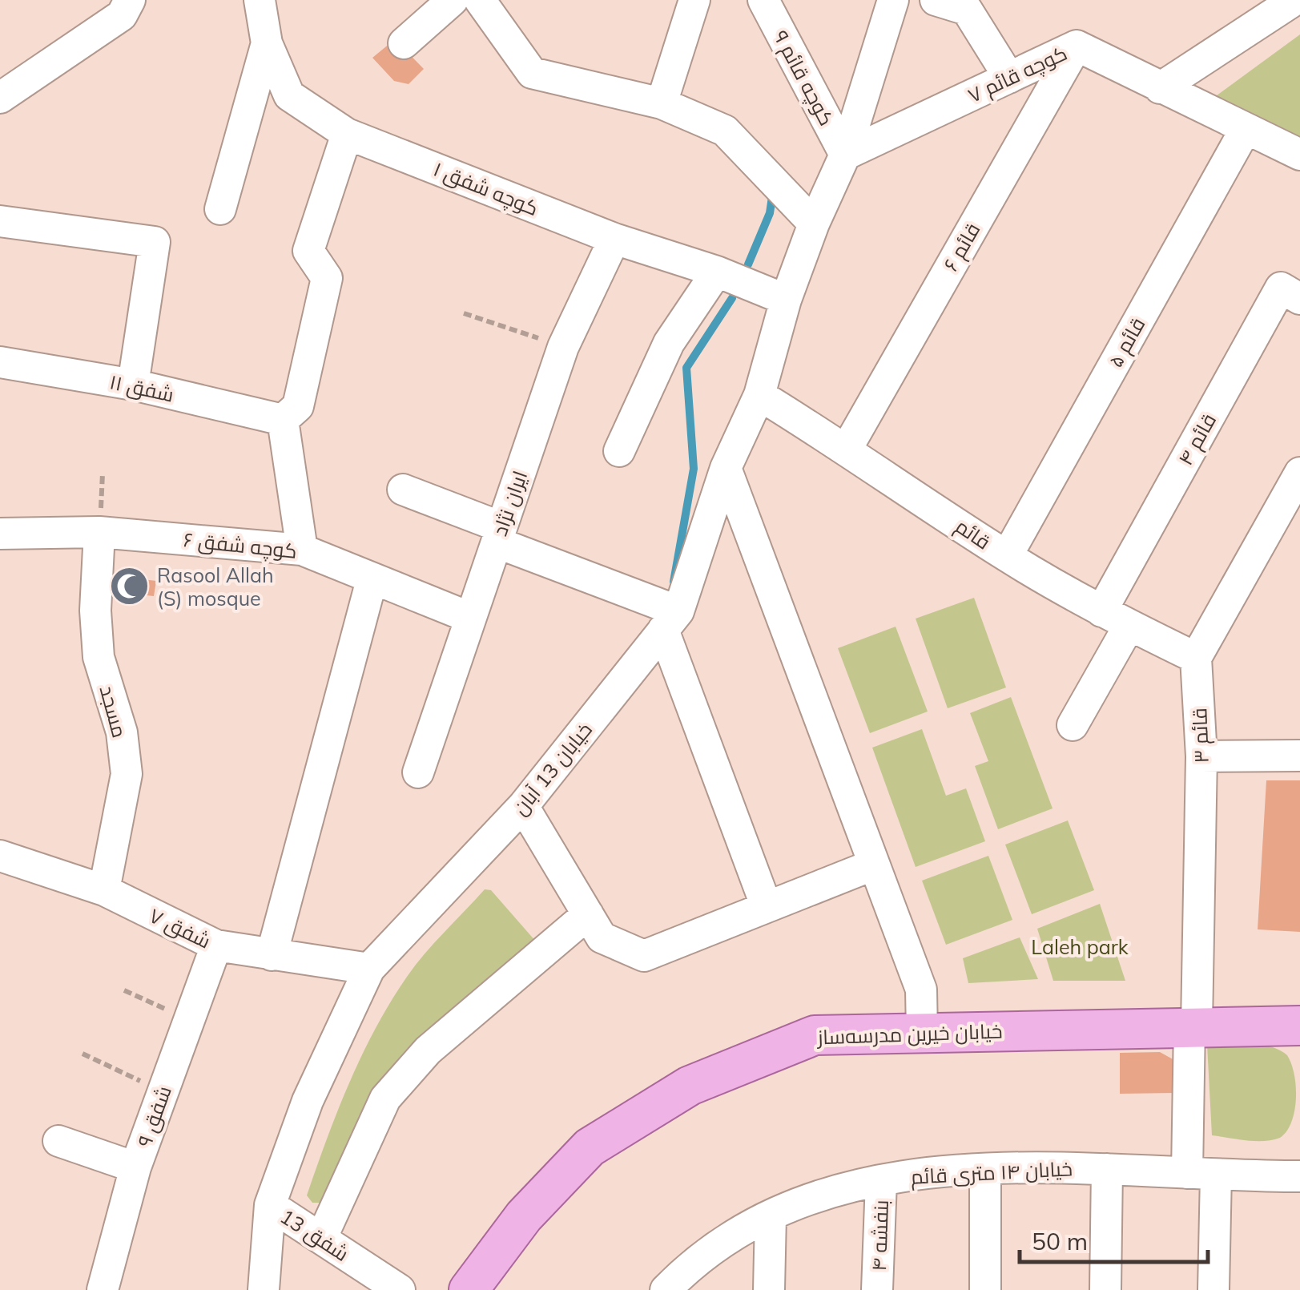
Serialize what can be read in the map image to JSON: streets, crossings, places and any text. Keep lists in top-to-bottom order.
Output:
{
  "streets": {
    "main road": ["خیابان خیرین مدرسه‌ساز"],
    "street": [
      "کوچه قائم ۷",
      "کوچه قائم ۹",
      "کوچه شفق ۱",
      "قائم ۶",
      "قائم ۵",
      "شفق ۱۱",
      "قائم ۴",
      "ایران نژاد",
      "قائم",
      "کوچه شفق ۶",
      "مسجد",
      "قائم ۳",
      "خیابان 13 آبان",
      "شفق ۷",
      "شفق ۹",
      "خیابان ۱۴ متری قائم",
      "شفق 13",
      "بنفشه ۴"
    ]
  },
  "crossings": [
    ["کوچه قائم ۷", "کوچه قائم ۹"],
    ["کوچه قائم ۷", "قائم ۶"],
    ["کوچه قائم ۷", "قائم ۵"],
    ["کوچه شفق ۱", "ایران نژاد"],
    ["کوچه شفق ۱", "خیابان 13 آبان"],
    ["قائم ۶", "قائم"],
    ["قائم ۵", "قائم"],
    ["قائم ۴", "قائم"],
    ["ایران نژاد", "کوچه شفق ۶"],
    ["قائم", "قائم ۳"],
    ["قائم", "خیابان 13 آبان"],
    ["کوچه شفق ۶", "مسجد"],
    ["مسجد", "شفق ۷"],
    ["قائم ۳", "خیابان خیرین مدرسه‌ساز"],
    ["قائم ۳", "خیابان ۱۴ متری قائم"],
    ["خیابان 13 آبان", "شفق ۷"],
    ["خیابان 13 آبان", "شفق 13"],
    ["شفق ۷", "شفق ۹"],
    ["خیابان ۱۴ متری قائم", "بنفشه ۴"]
  ],
  "parks": ["Laleh park"],
  "places": {
    "mosque": ["Rasool Allah (S) mosque"]
  },
  "scale_bar": "50 m"
}
